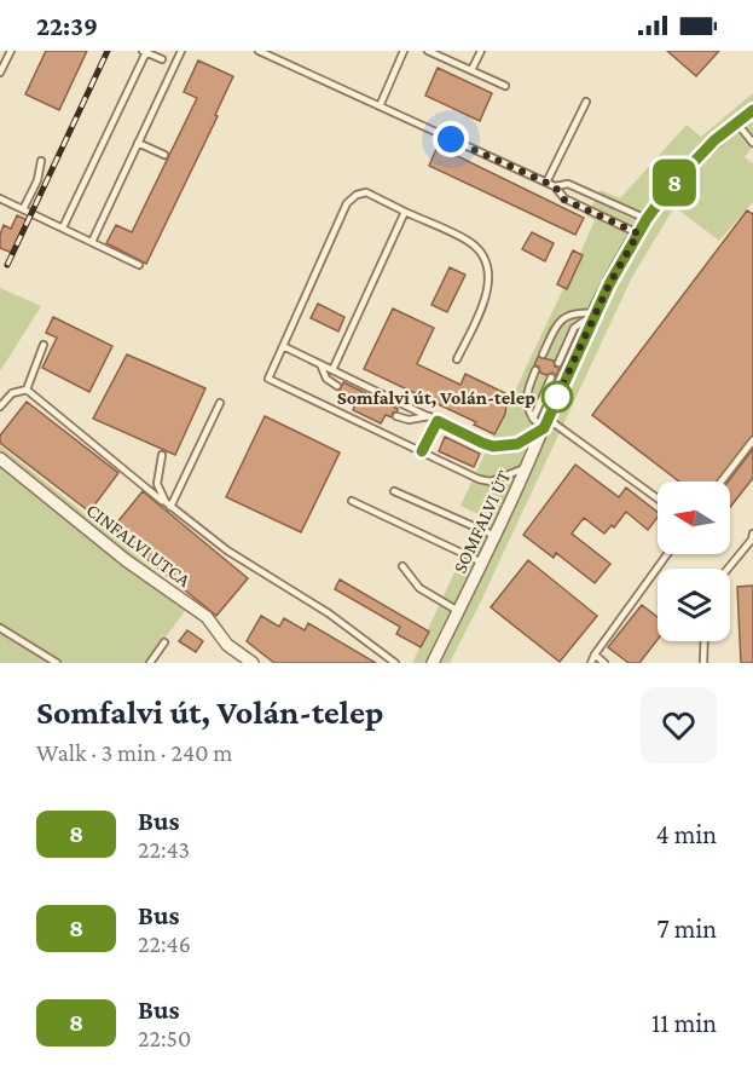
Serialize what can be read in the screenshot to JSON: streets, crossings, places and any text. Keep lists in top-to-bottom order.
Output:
{
  "streets": {
    "street": ["SOMFALVI ÚT", "CINFALVI UTCA"]
  },
  "places": ["Somfalvi út, Volán-telep"],
  "lines": ["bus line 8"],
  "north": "left",
  "page": {
    "status": "22:39",
    "on_map": "8",
    "heading": ["Somfalvi út, Volán-telep", "Walk · 3 min · 240 m"],
    "list": [
      {
        "mark": "8",
        "name": "Bus",
        "note": "22:43",
        "value": "4 min"
      },
      {
        "mark": "8",
        "name": "Bus",
        "note": "22:46",
        "value": "7 min"
      },
      {
        "mark": "8",
        "name": "Bus",
        "note": "22:50",
        "value": "11 min"
      }
    ]
  }
}
